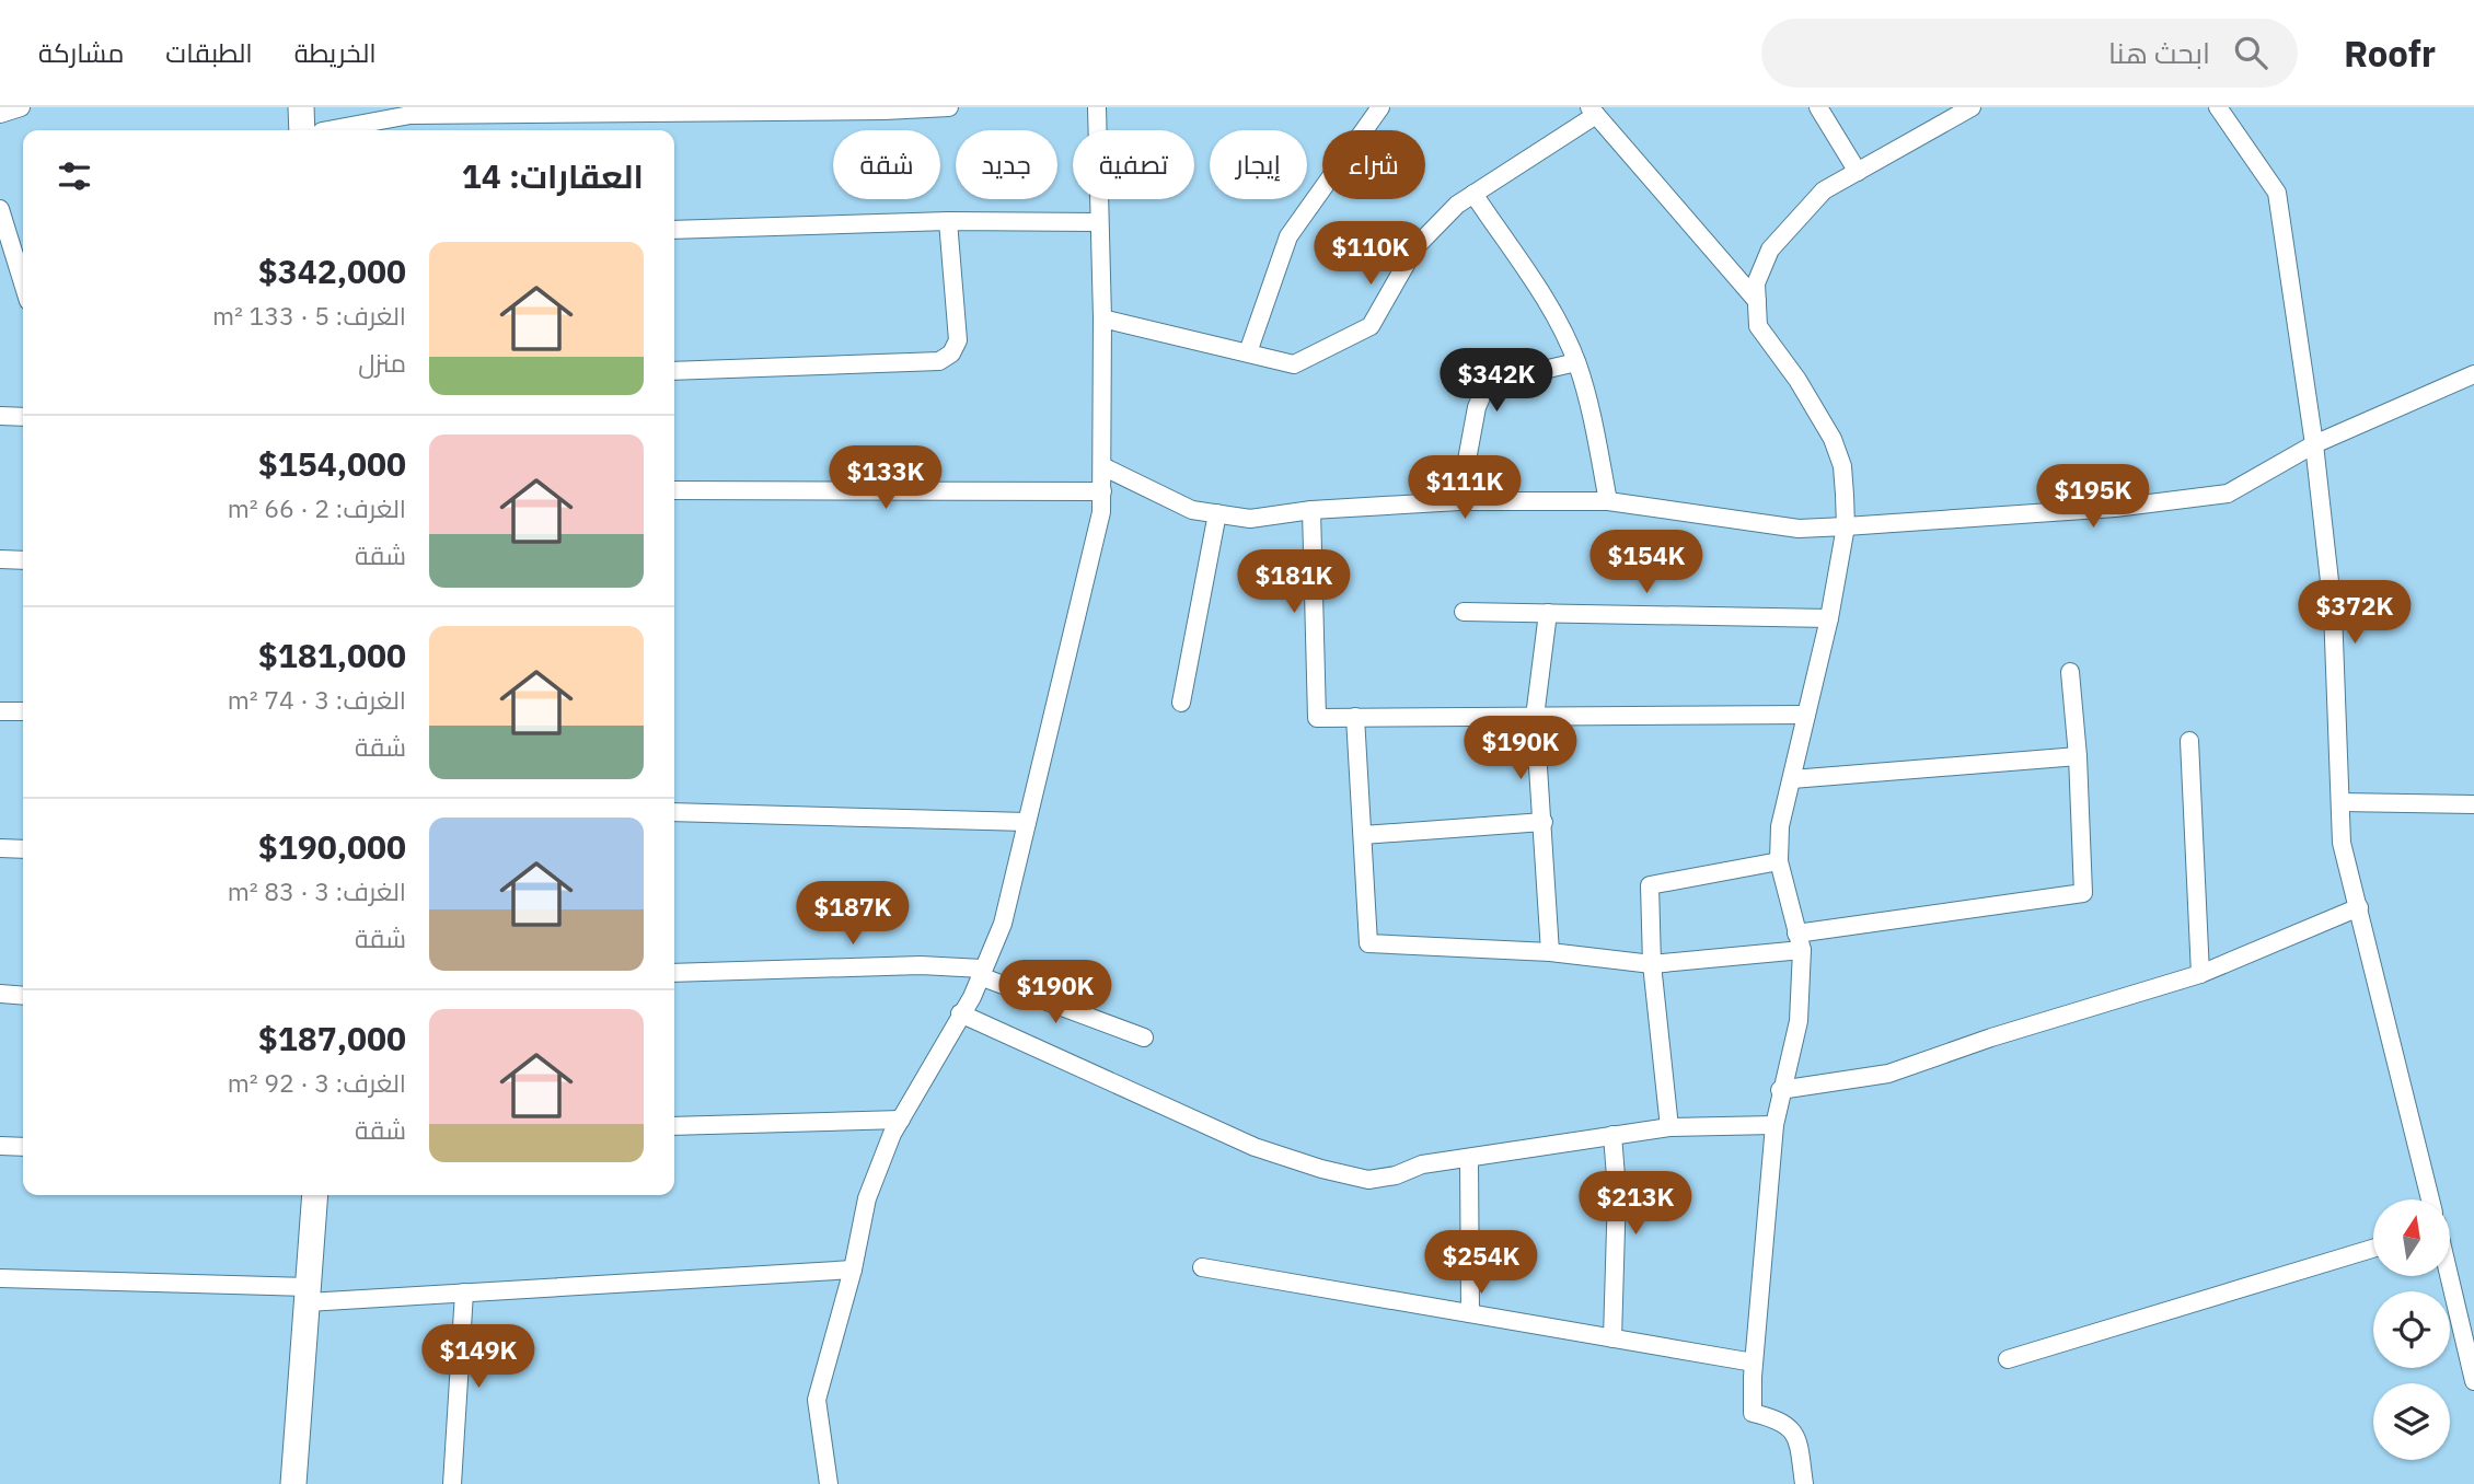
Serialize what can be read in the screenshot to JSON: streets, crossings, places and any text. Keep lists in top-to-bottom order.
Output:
{
  "north": "top",
  "page": {
    "header": "Roofr",
    "search": "ابحث هنا",
    "nav": ["الخريطة", "الطبقات", "مشاركة"],
    "chip": [
      "شراء",
      "إيجار",
      "تصفية",
      "جديد",
      "شقة"
    ],
    "heading": "العقارات: 14",
    "price": [
      "$110K",
      "$342K",
      "$133K",
      "$111K",
      "$195K",
      "$154K",
      "$181K",
      "$372K",
      "$190K",
      "$187K",
      "$190K",
      "$213K",
      "$254K",
      "$149K"
    ],
    "list": [
      {
        "name": "$342,000",
        "note": "الغرف: 5 · 133 m² · منزل"
      },
      {
        "name": "$154,000",
        "note": "الغرف: 2 · 66 m² · شقة"
      },
      {
        "name": "$181,000",
        "note": "الغرف: 3 · 74 m² · شقة"
      },
      {
        "name": "$190,000",
        "note": "الغرف: 3 · 83 m² · شقة"
      },
      {
        "name": "$187,000",
        "note": "الغرف: 3 · 92 m² · شقة"
      }
    ]
  }
}
